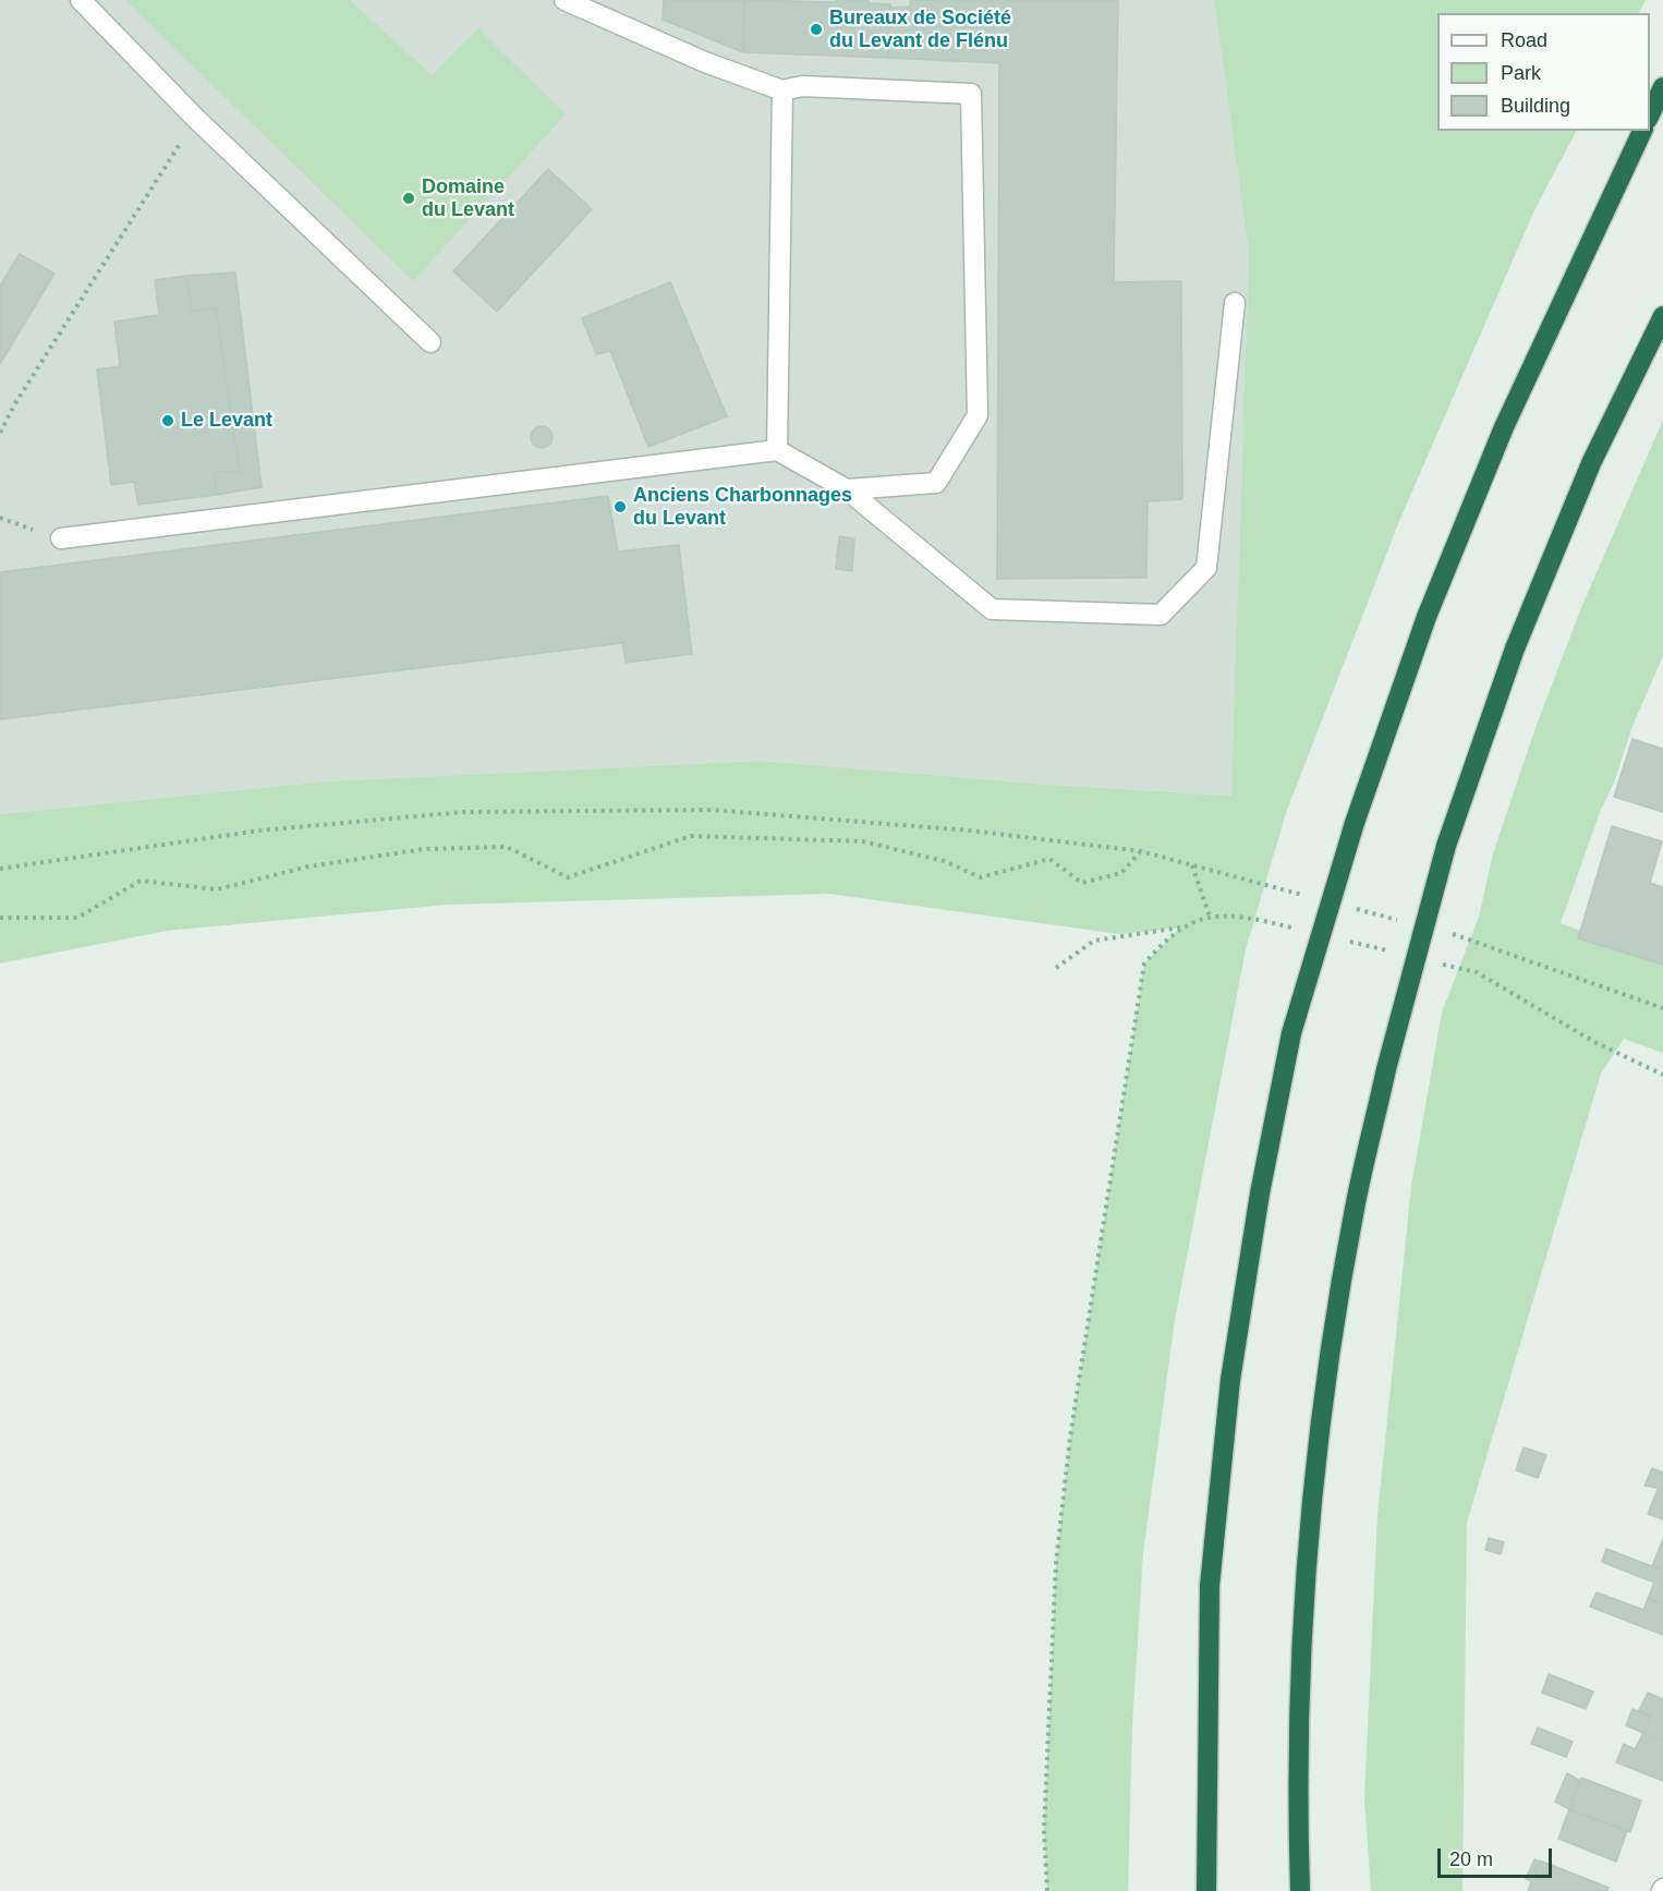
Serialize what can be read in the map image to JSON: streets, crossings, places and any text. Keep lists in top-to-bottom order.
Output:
{
  "places": [
    "Bureaux de Société du Levant de Flénu",
    "Domaine du Levant",
    "Le Levant",
    "Anciens Charbonnages du Levant"
  ],
  "legend": ["Road", "Park", "Building"],
  "scale_bar": "20 m"
}
